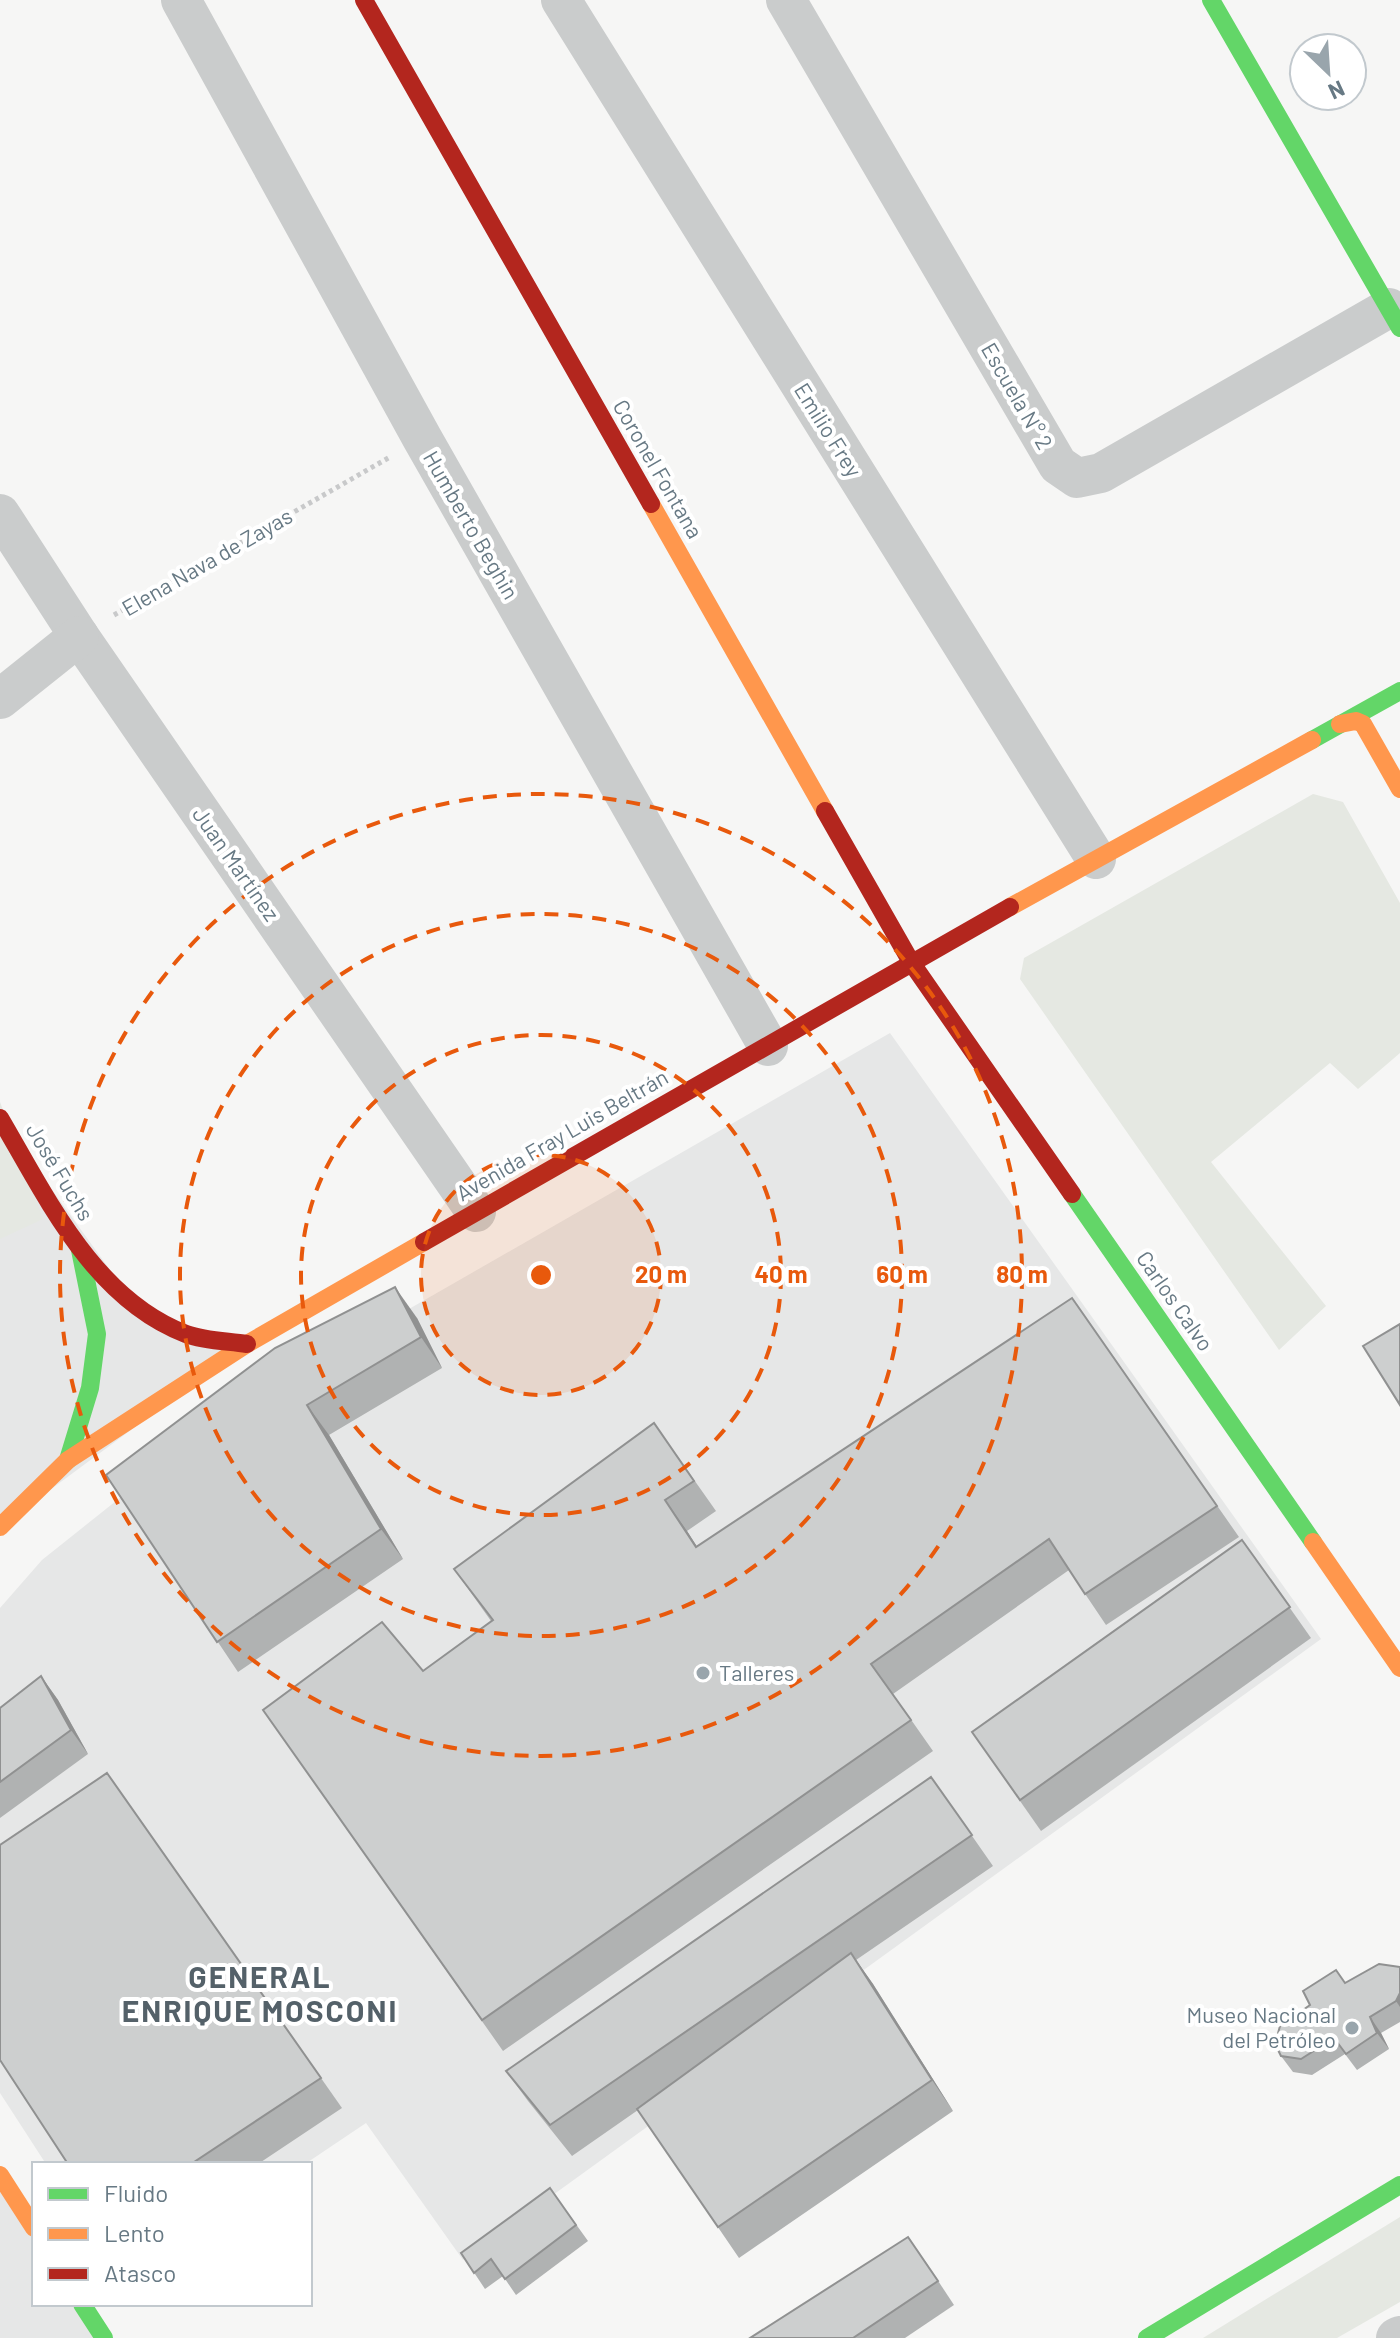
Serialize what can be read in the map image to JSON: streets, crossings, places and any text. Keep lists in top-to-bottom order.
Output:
{
  "streets": {
    "street": [
      "Escuela N° 2",
      "Emilio Frey",
      "Coronel Fontana",
      "Humberto Beghin",
      "Juan Martínez",
      "Avenida Fray Luis Beltrán",
      "José Fuchs",
      "Carlos Calvo"
    ],
    "path": ["Elena Nava de Zayas"]
  },
  "crossings": [
    ["Emilio Frey", "Avenida Fray Luis Beltrán"],
    ["Coronel Fontana", "Avenida Fray Luis Beltrán"],
    ["Coronel Fontana", "Carlos Calvo"],
    ["Humberto Beghin", "Elena Nava de Zayas"],
    ["Humberto Beghin", "Avenida Fray Luis Beltrán"],
    ["Elena Nava de Zayas", "Juan Martínez"],
    ["Juan Martínez", "Avenida Fray Luis Beltrán"],
    ["Avenida Fray Luis Beltrán", "José Fuchs"],
    ["Avenida Fray Luis Beltrán", "Carlos Calvo"]
  ],
  "districts": ["GENERAL ENRIQUE MOSCONI"],
  "places": ["Talleres", "Museo Nacional del Petróleo"],
  "legend": ["Fluido", "Lento", "Atasco"],
  "north": "bottom right",
  "rings": [
    "20 m",
    "40 m",
    "60 m",
    "80 m"
  ]
}
